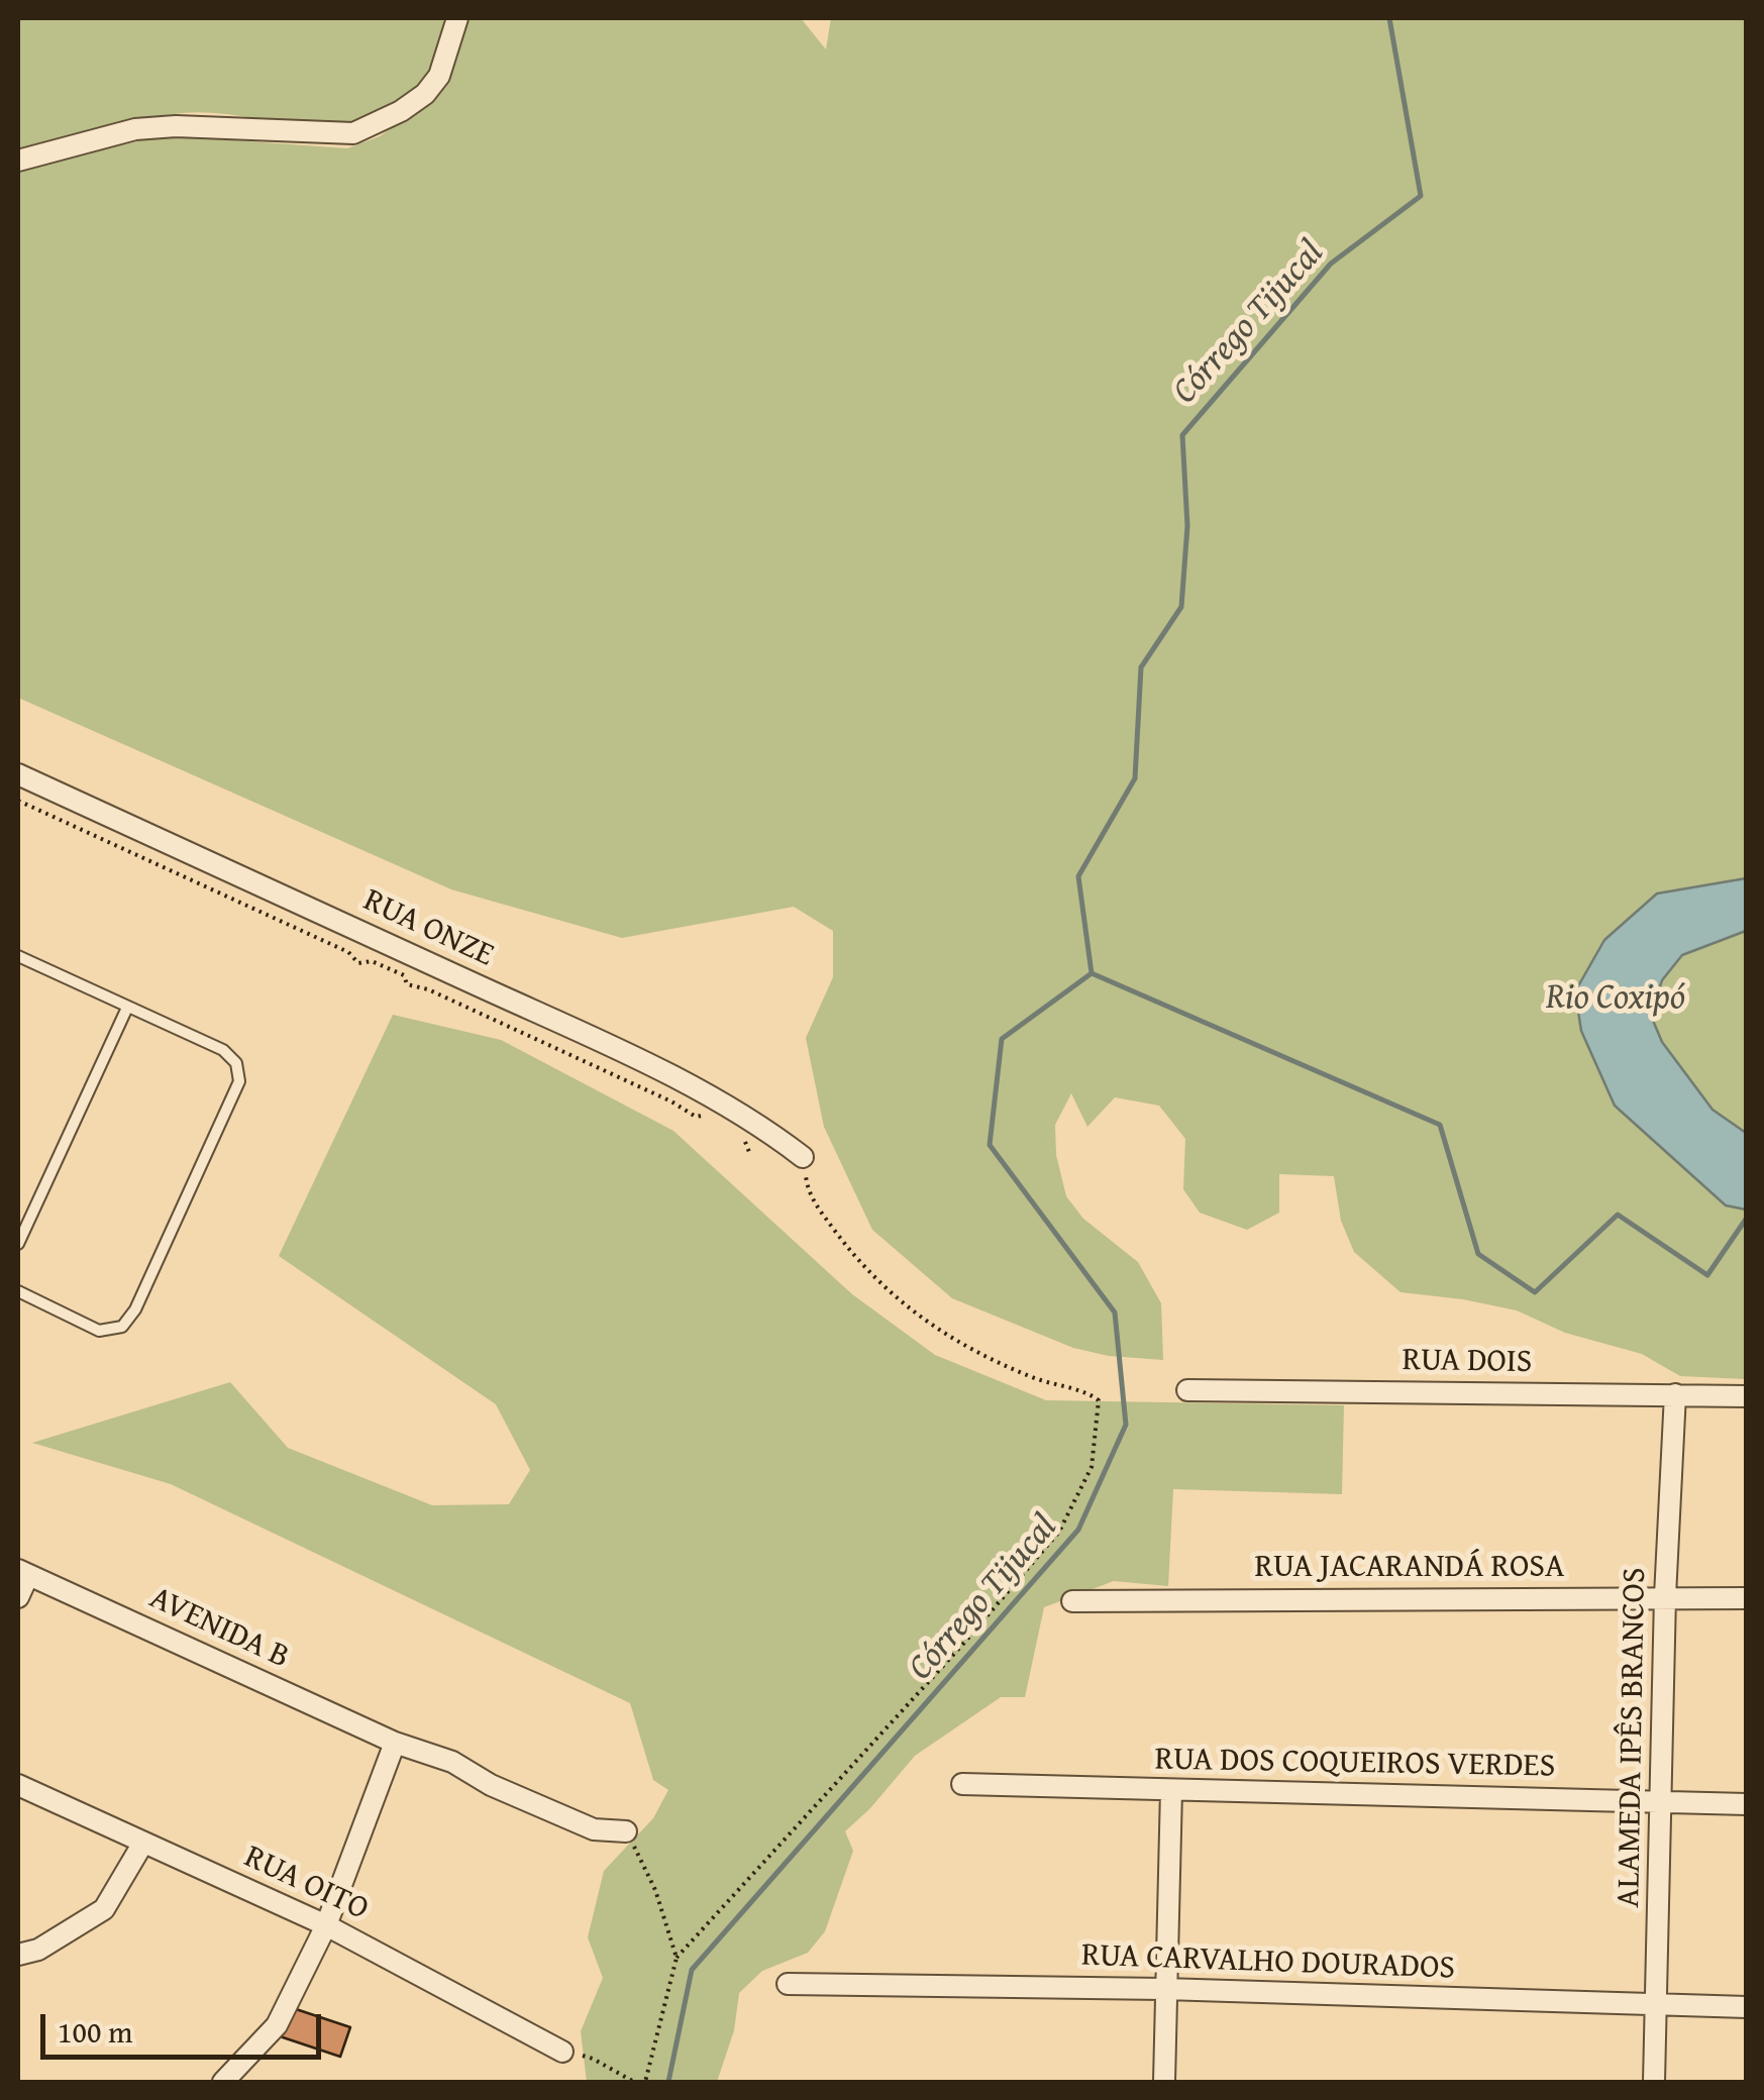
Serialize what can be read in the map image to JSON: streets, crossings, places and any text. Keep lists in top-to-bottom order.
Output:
{
  "streets": {
    "street": [
      "RUA ONZE",
      "RUA DOIS",
      "RUA JACARANDÁ ROSA",
      "AVENIDA B",
      "ALAMEDA IPÊS BRANCOS",
      "RUA DOS COQUEIROS VERDES",
      "RUA OITO",
      "RUA CARVALHO DOURADOS"
    ]
  },
  "crossings": [
    ["RUA DOIS", "ALAMEDA IPÊS BRANCOS"],
    ["RUA JACARANDÁ ROSA", "ALAMEDA IPÊS BRANCOS"],
    ["ALAMEDA IPÊS BRANCOS", "RUA DOS COQUEIROS VERDES"],
    ["ALAMEDA IPÊS BRANCOS", "RUA CARVALHO DOURADOS"]
  ],
  "water": ["Córrego Tijucal", "Rio Coxipó"],
  "scale_bar": "100 m"
}
